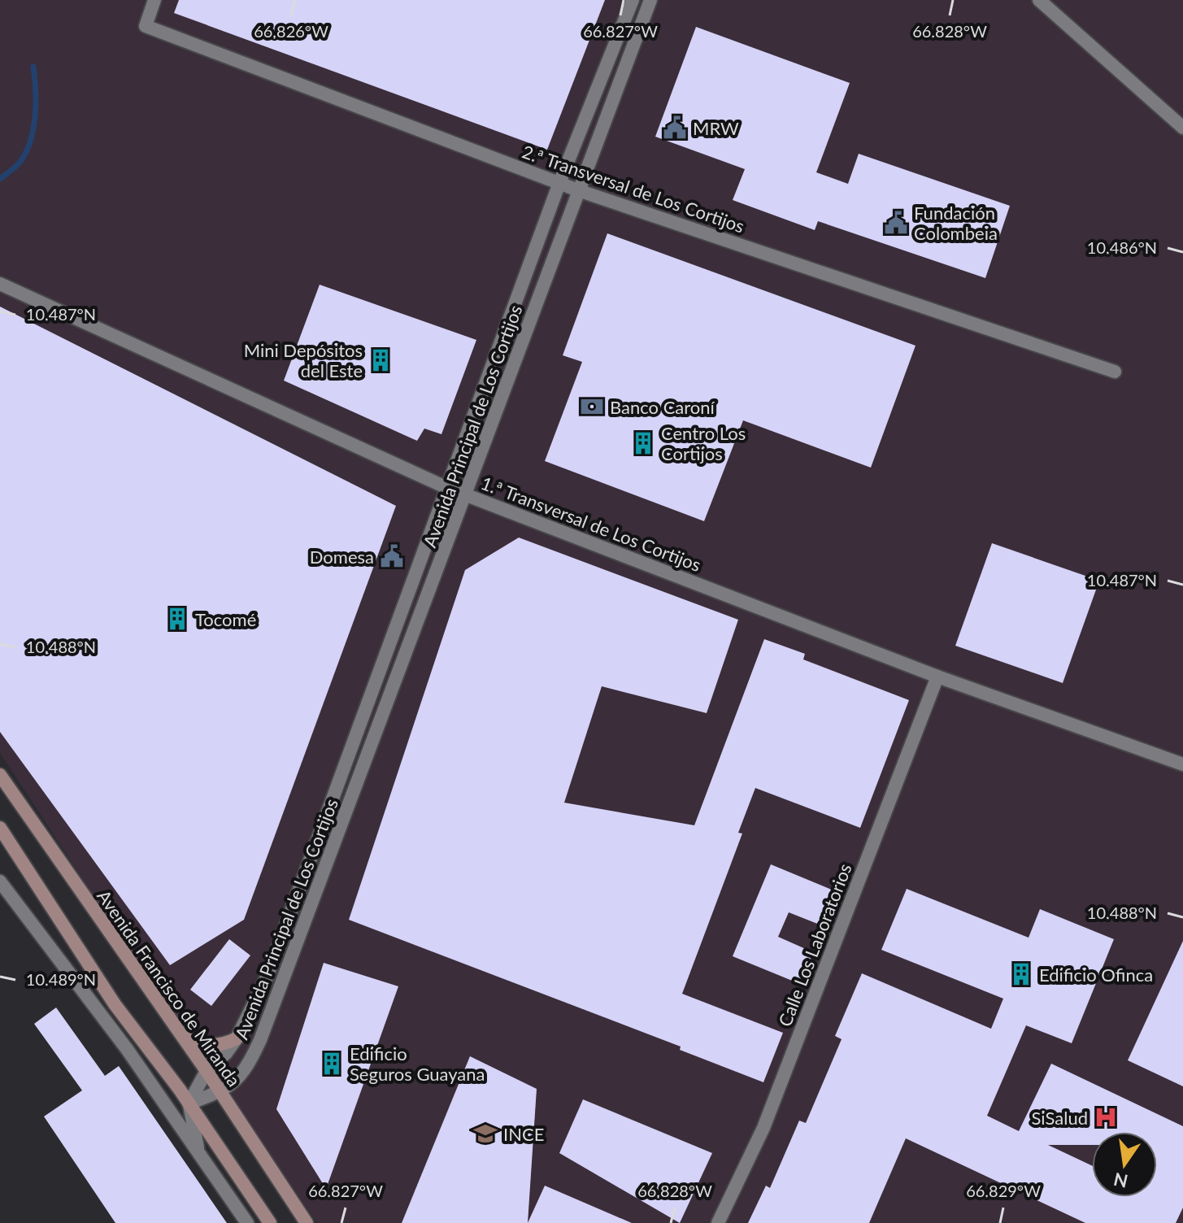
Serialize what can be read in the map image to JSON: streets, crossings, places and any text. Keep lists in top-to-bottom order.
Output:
{
  "streets": {
    "main road": ["Avenida Francisco de Miranda"],
    "street": [
      "2.ª Transversal de Los Cortijos",
      "Avenida Principal de Los Cortijos",
      "1.ª Transversal de Los Cortijos",
      "Calle Los Laboratorios"
    ]
  },
  "crossings": [
    ["2.ª Transversal de Los Cortijos", "Avenida Principal de Los Cortijos"],
    ["Avenida Principal de Los Cortijos", "1.ª Transversal de Los Cortijos"],
    ["Avenida Principal de Los Cortijos", "Avenida Francisco de Miranda"],
    ["1.ª Transversal de Los Cortijos", "Calle Los Laboratorios"]
  ],
  "places": {
    "public building": ["MRW", "Fundación Colombeia", "Domesa"],
    "building": [
      "Mini Depósitos del Este",
      "Centro Los Cortijos",
      "Tocomé",
      "Edificio Ofinca",
      "Edificio Seguros Guayana"
    ],
    "bank": ["Banco Caroní"],
    "hospital": ["SiSalud"],
    "school or university": ["INCE"]
  },
  "north": "bottom",
  "coordinates": [
    "66.826°W",
    "66.827°W",
    "66.828°W",
    "10.486°N",
    "10.487°N",
    "10.488°N",
    "10.489°N",
    "66.829°W"
  ]
}
